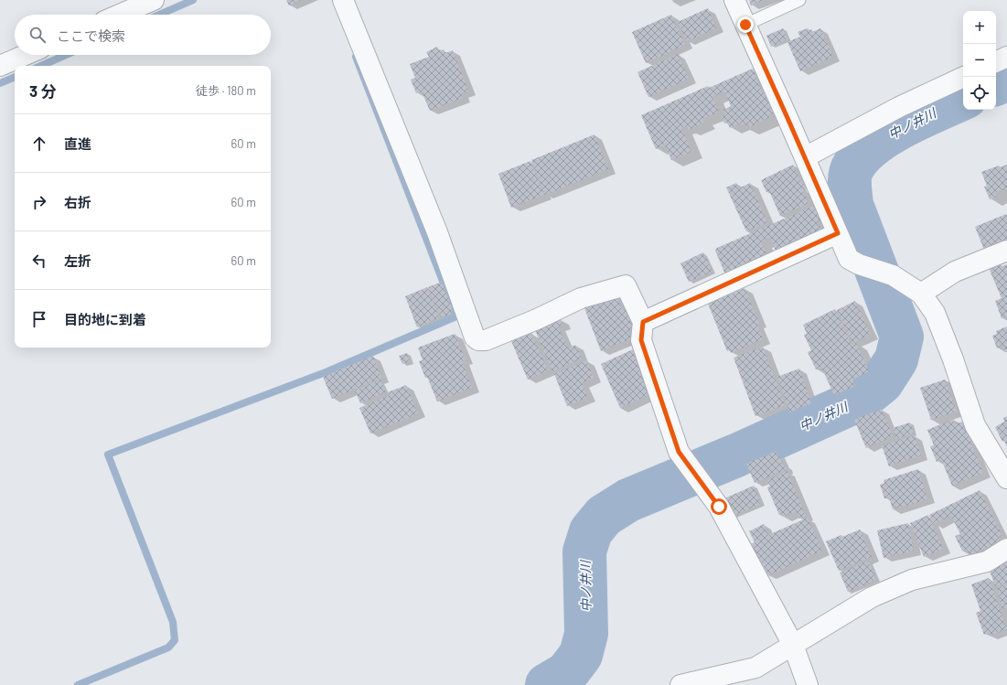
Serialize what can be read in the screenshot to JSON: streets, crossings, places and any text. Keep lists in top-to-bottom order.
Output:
{
  "water": ["中ノ井川"],
  "page": {
    "map_buttons": ["+", "−"],
    "search": "ここで検索",
    "heading": ["3 分", "徒歩 · 180 m"],
    "list": [
      ["直進", "60 m"],
      ["右折", "60 m"],
      ["左折", "60 m"],
      "目的地に到着"
    ]
  }
}
